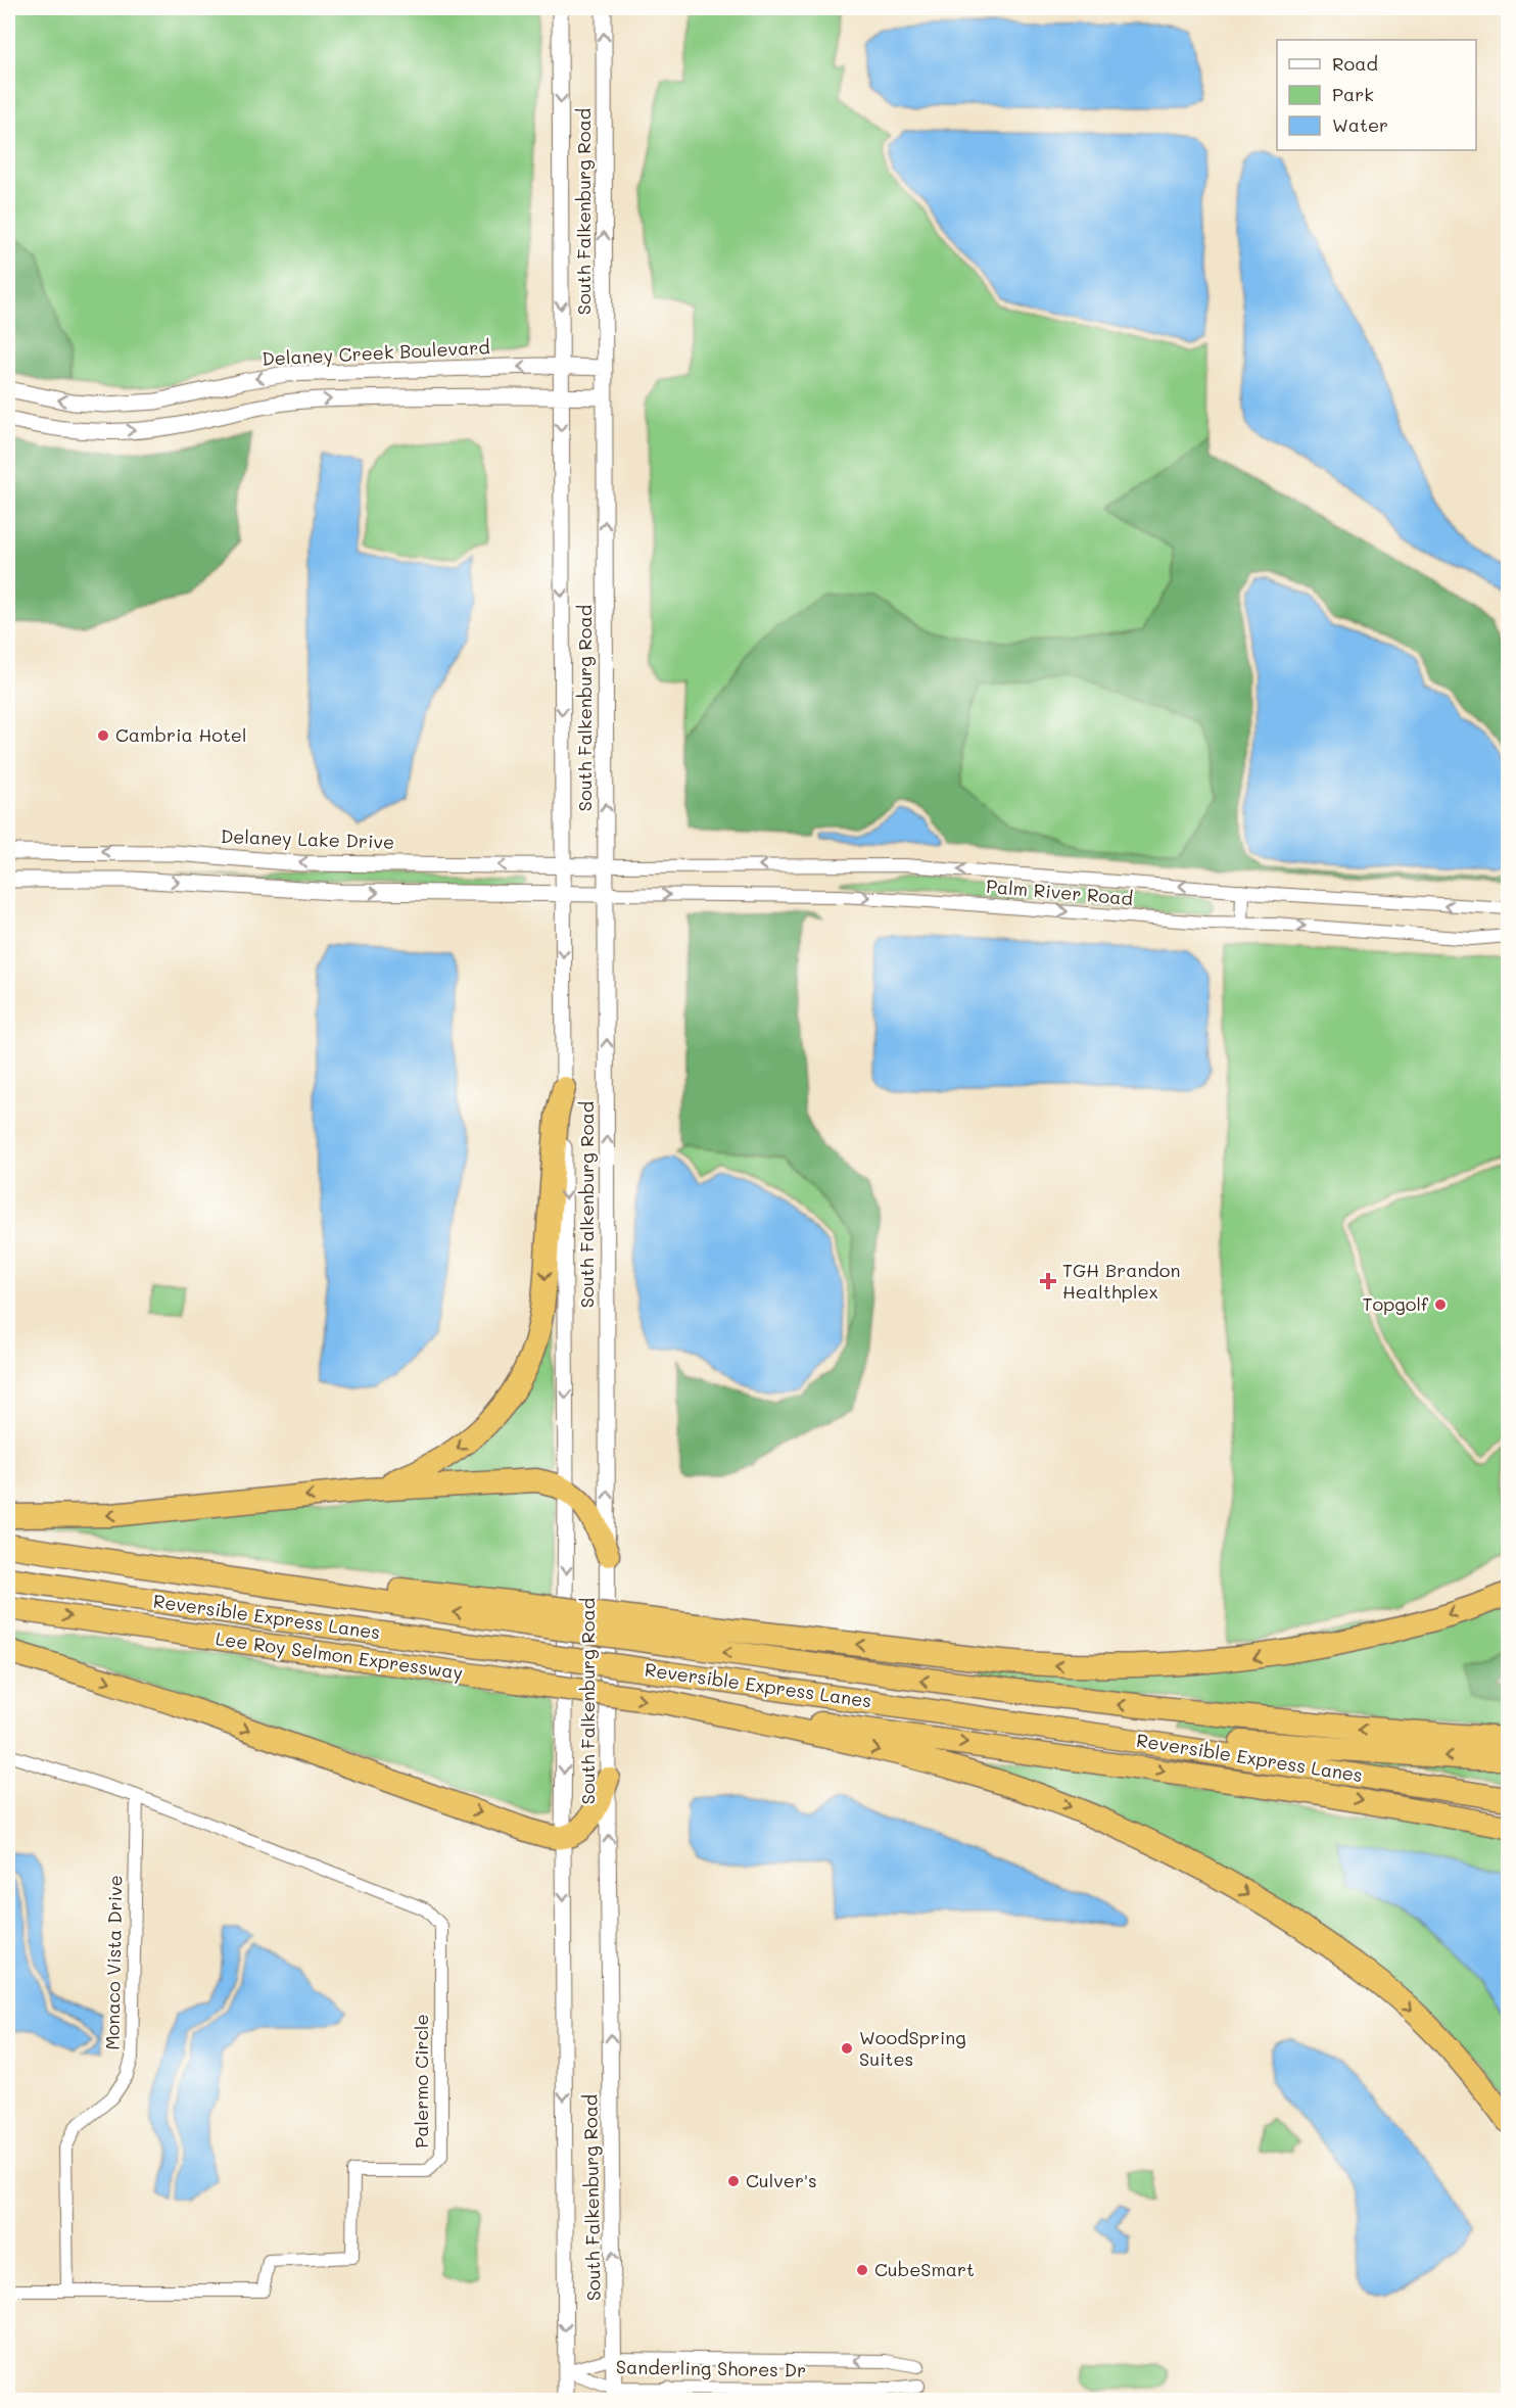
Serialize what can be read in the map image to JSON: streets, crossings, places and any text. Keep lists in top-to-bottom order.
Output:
{
  "streets": {
    "highway": ["Reversible Express Lanes", "Lee Roy Selmon Expressway"],
    "street": [
      "South Falkenburg Road",
      "Delaney Creek Boulevard",
      "Delaney Lake Drive",
      "Palm River Road",
      "Monaco Vista Drive",
      "Palermo Circle",
      "Sanderling Shores Dr"
    ]
  },
  "crossings": [
    ["South Falkenburg Road", "Delaney Creek Boulevard"],
    ["South Falkenburg Road", "Delaney Lake Drive"],
    ["South Falkenburg Road", "Palm River Road"],
    ["South Falkenburg Road", "Sanderling Shores Dr"],
    ["Delaney Lake Drive", "Palm River Road"],
    ["Monaco Vista Drive", "Palermo Circle"]
  ],
  "places": {
    "other": [
      "Cambria Hotel",
      "Topgolf",
      "WoodSpring Suites",
      "Culver's",
      "CubeSmart"
    ],
    "health": ["TGH Brandon Healthplex"]
  },
  "legend": ["Road", "Park", "Water"]
}
